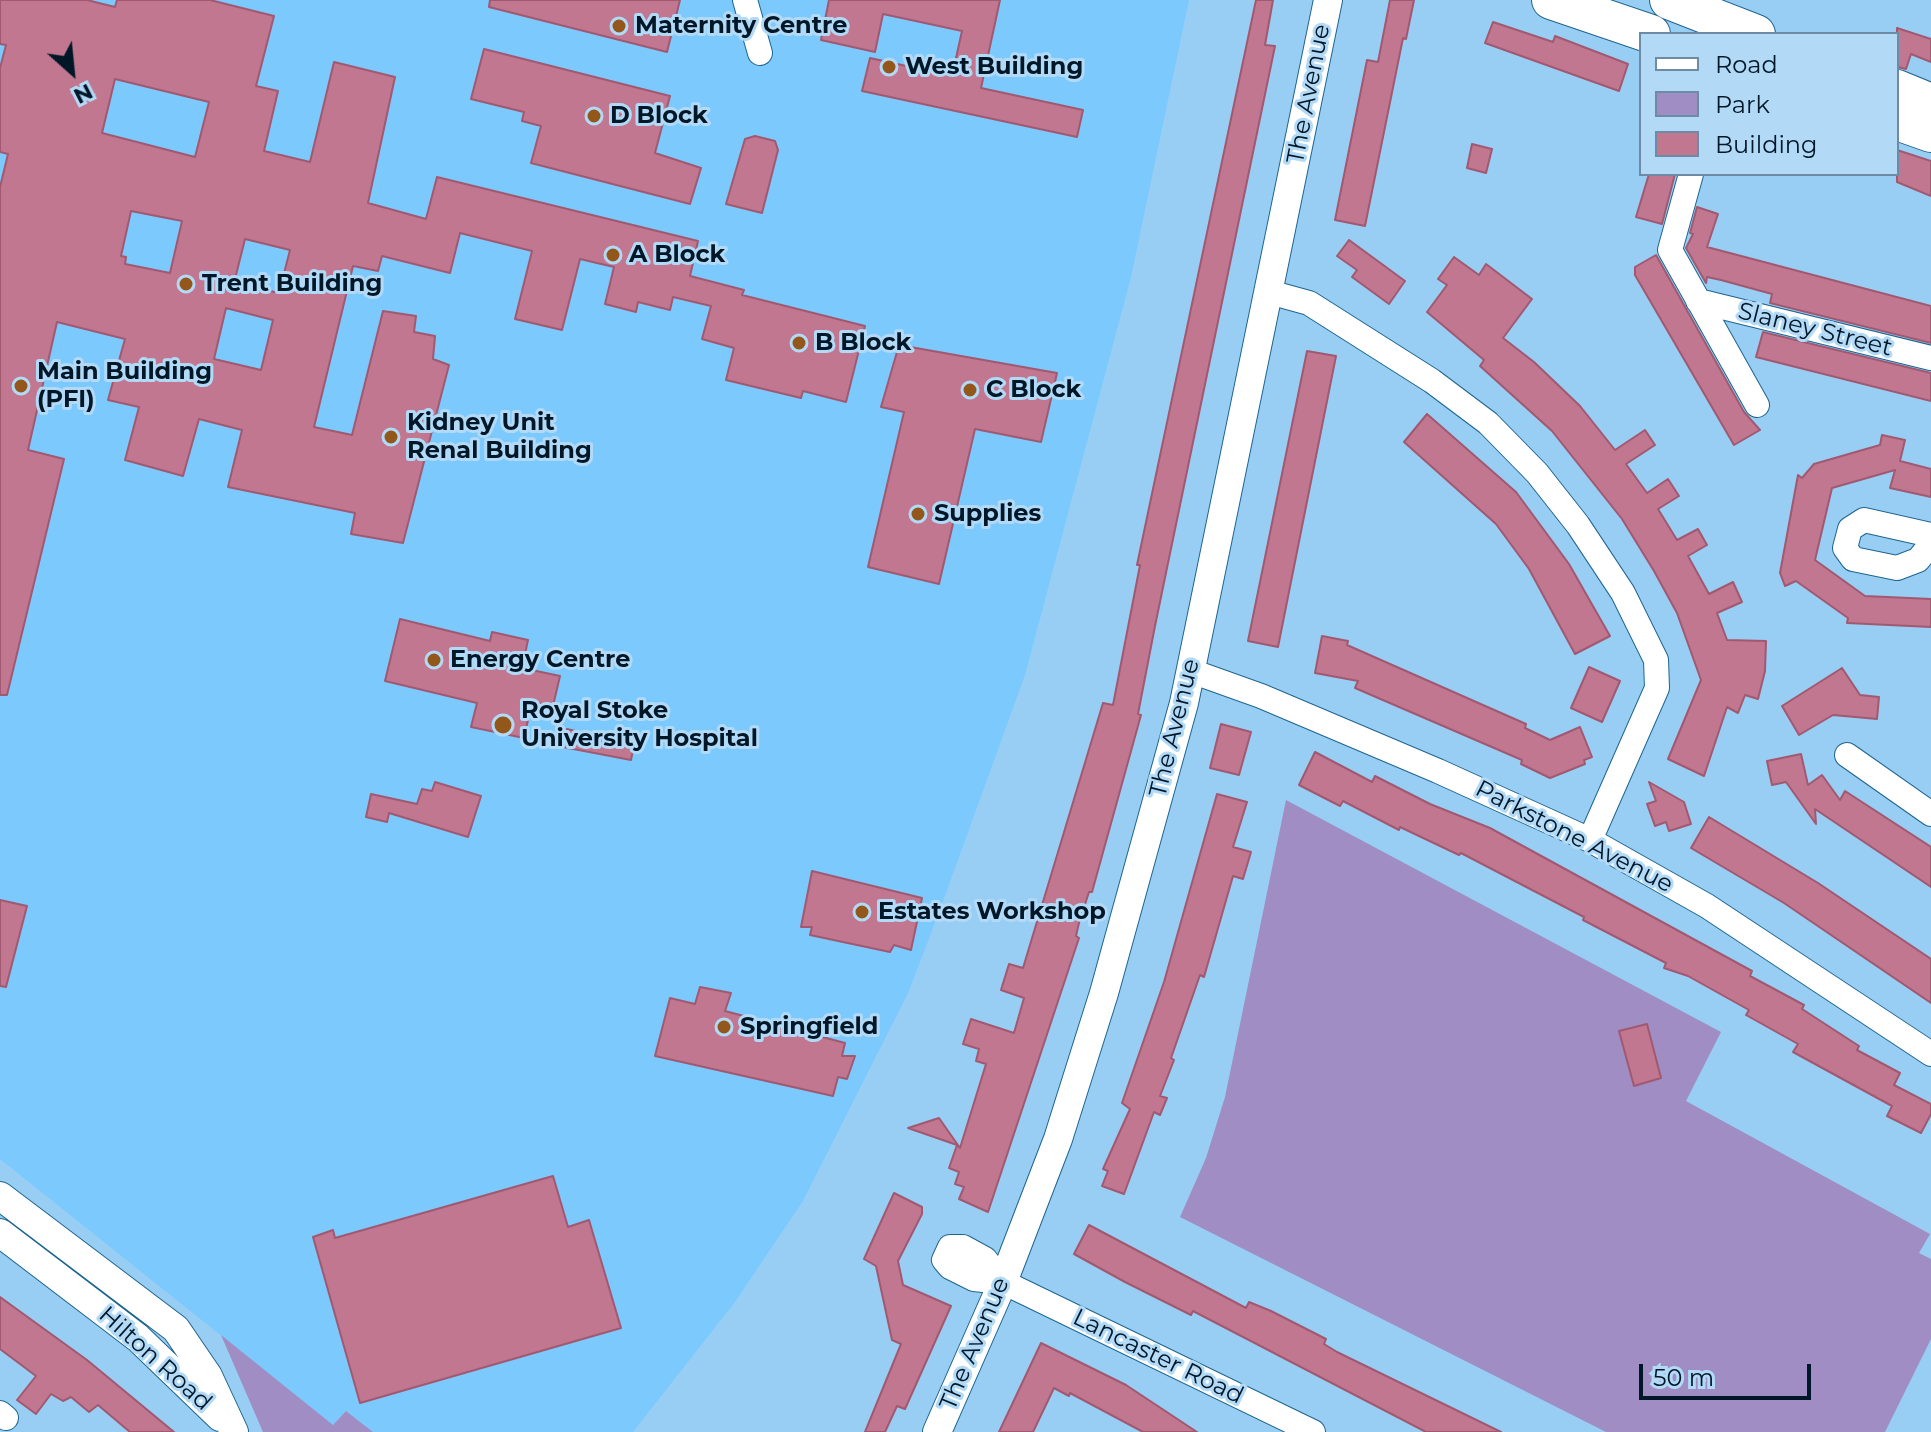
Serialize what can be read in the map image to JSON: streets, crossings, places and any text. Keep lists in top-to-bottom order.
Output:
{
  "streets": {
    "street": [
      "The Avenue",
      "Slaney Street",
      "Parkstone Avenue",
      "Lancaster Road",
      "Hilton Road"
    ]
  },
  "crossings": [
    ["The Avenue", "Parkstone Avenue"],
    ["The Avenue", "Lancaster Road"]
  ],
  "places": [
    "Maternity Centre",
    "West Building",
    "D Block",
    "A Block",
    "Trent Building",
    "B Block",
    "Main Building (PFI)",
    "C Block",
    "Kidney Unit Renal Building",
    "Supplies",
    "Energy Centre",
    "Royal Stoke University Hospital",
    "Estates Workshop",
    "Springfield"
  ],
  "legend": ["Road", "Park", "Building"],
  "scale_bar": "50 m",
  "north": "bottom right"
}
